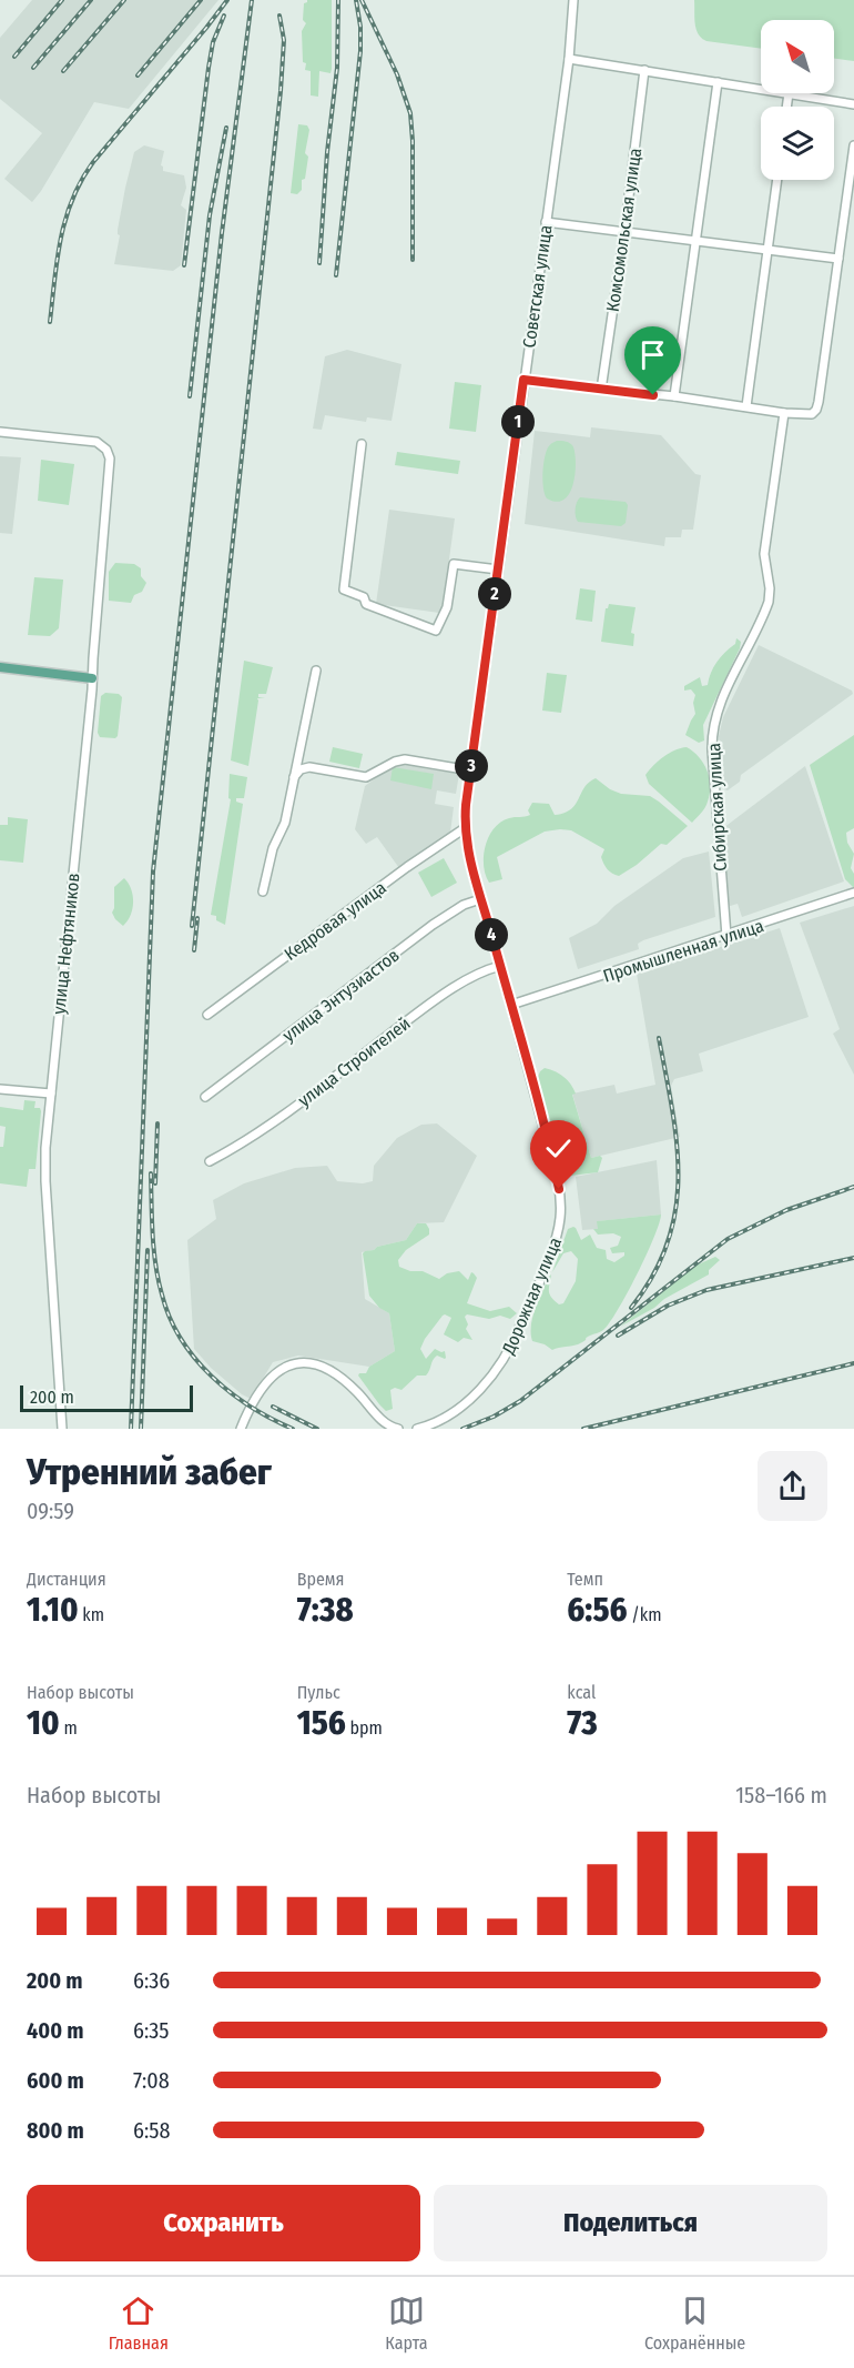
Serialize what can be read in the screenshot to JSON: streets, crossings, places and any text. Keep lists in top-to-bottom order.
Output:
{
  "streets": {
    "street": [
      "Комсомольская улица",
      "Советская улица",
      "Сибирская улица",
      "Кедровая улица",
      "улица Нефтяников",
      "Промышленная улица",
      "улица Энтузиастов",
      "улица Строителей",
      "Дорожная улица"
    ]
  },
  "crossings": [
    ["Советская улица", "Кедровая улица"],
    ["Советская улица", "Промышленная улица"],
    ["Советская улица", "улица Энтузиастов"],
    ["Советская улица", "улица Строителей"],
    ["Советская улица", "Дорожная улица"],
    ["Сибирская улица", "Промышленная улица"],
    ["Промышленная улица", "Дорожная улица"]
  ],
  "scale_bar": "200 m",
  "north": "top left",
  "page": {
    "pins": [
      "1",
      "2",
      "3",
      "4"
    ],
    "scale": "200 m",
    "heading": ["Утренний забег", "09:59"],
    "stats": [
      ["Дистанция", "1.10 km"],
      ["Время", "7:38"],
      ["Темп", "6:56 /km"],
      ["Набор высоты", "10 m"],
      ["Пульс", "156 bpm"],
      ["kcal", "73"]
    ],
    "chart": ["Набор высоты", "158–166 m"],
    "list": [
      {
        "name": "200 m",
        "note": "6:36"
      },
      {
        "name": "400 m",
        "note": "6:35"
      },
      {
        "name": "600 m",
        "note": "7:08"
      },
      {
        "name": "800 m",
        "note": "6:58"
      }
    ],
    "buttons": ["Сохранить", "Поделиться"],
    "tabs": ["Главная", "Карта", "Сохранённые"]
  }
}
